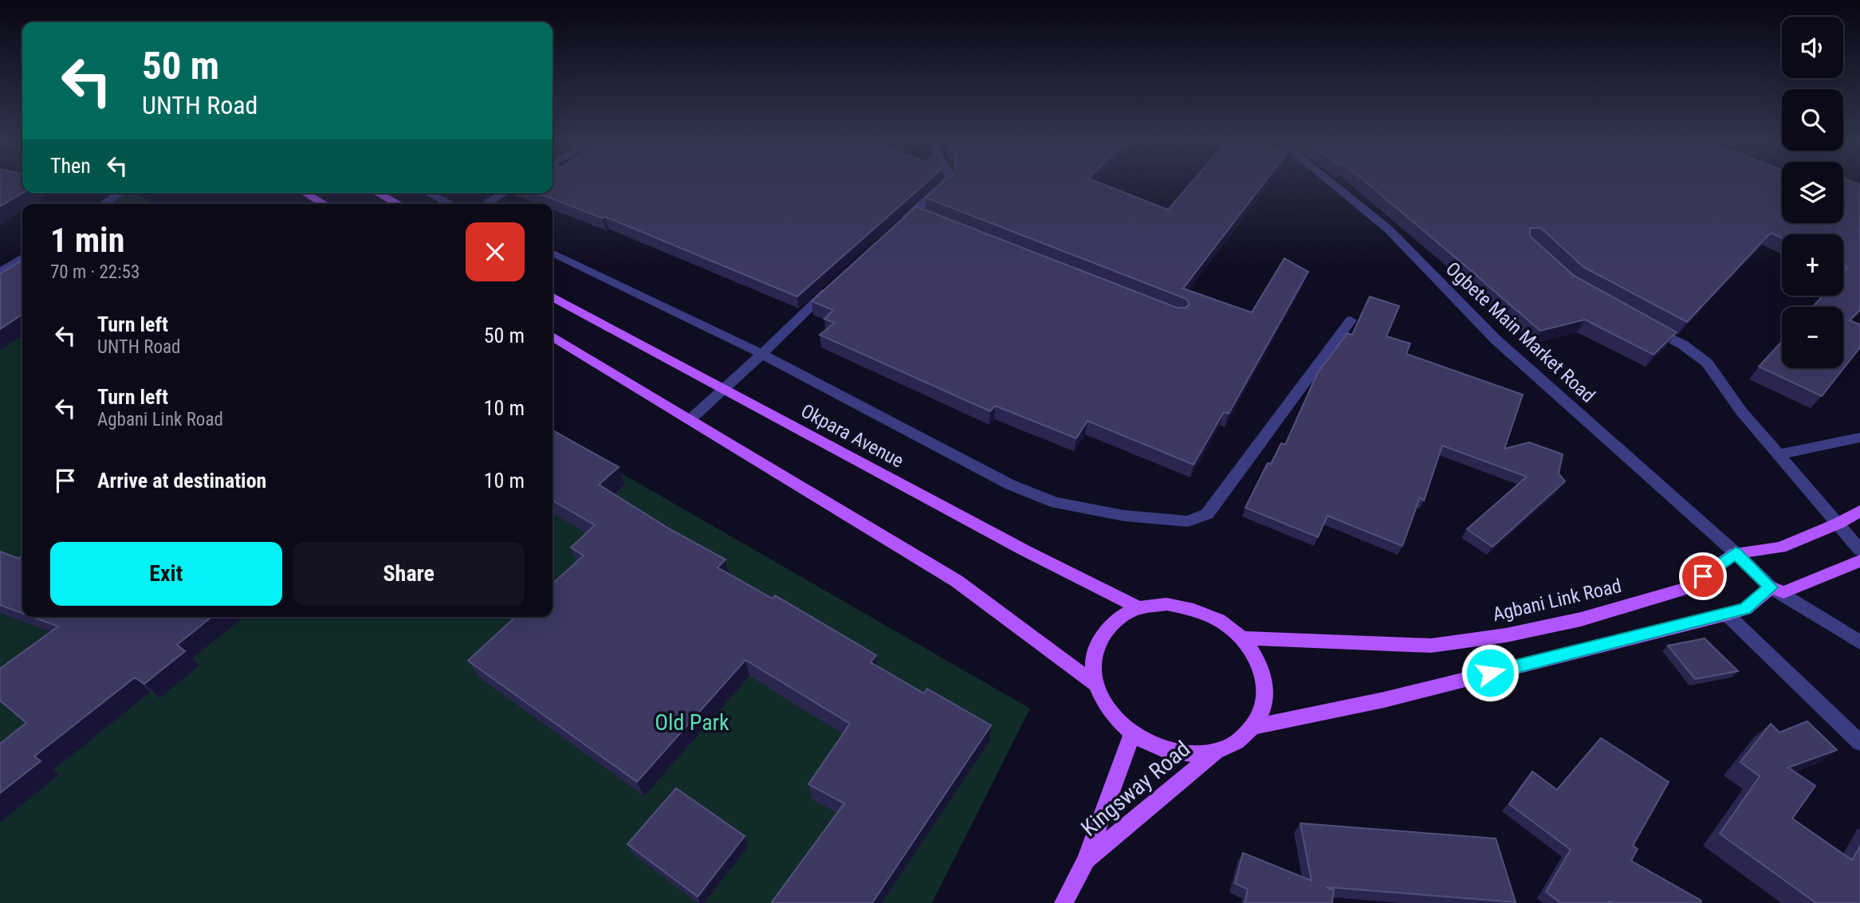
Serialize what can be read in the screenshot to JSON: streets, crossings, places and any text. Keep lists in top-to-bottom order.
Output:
{
  "streets": {
    "main road": ["Okpara Avenue", "Agbani Link Road", "Kingsway Road"],
    "street": ["Ogbete Main Market Road"]
  },
  "crossings": [
    ["Ogbete Main Market Road", "Agbani Link Road"],
    ["Okpara Avenue", "Agbani Link Road"],
    ["Okpara Avenue", "Kingsway Road"],
    ["Agbani Link Road", "Kingsway Road"]
  ],
  "parks": ["Old Park"],
  "page": {
    "map_buttons": ["+", "−"],
    "turn": ["50 m", "UNTH Road"],
    "then": "Then",
    "heading": ["1 min", "70 m · 22:53"],
    "list": [
      {
        "name": "Turn left",
        "note": "UNTH Road",
        "value": "50 m"
      },
      {
        "name": "Turn left",
        "note": "Agbani Link Road",
        "value": "10 m"
      },
      {
        "name": "Arrive at destination",
        "value": "10 m"
      }
    ],
    "buttons": ["Exit", "Share"]
  }
}
